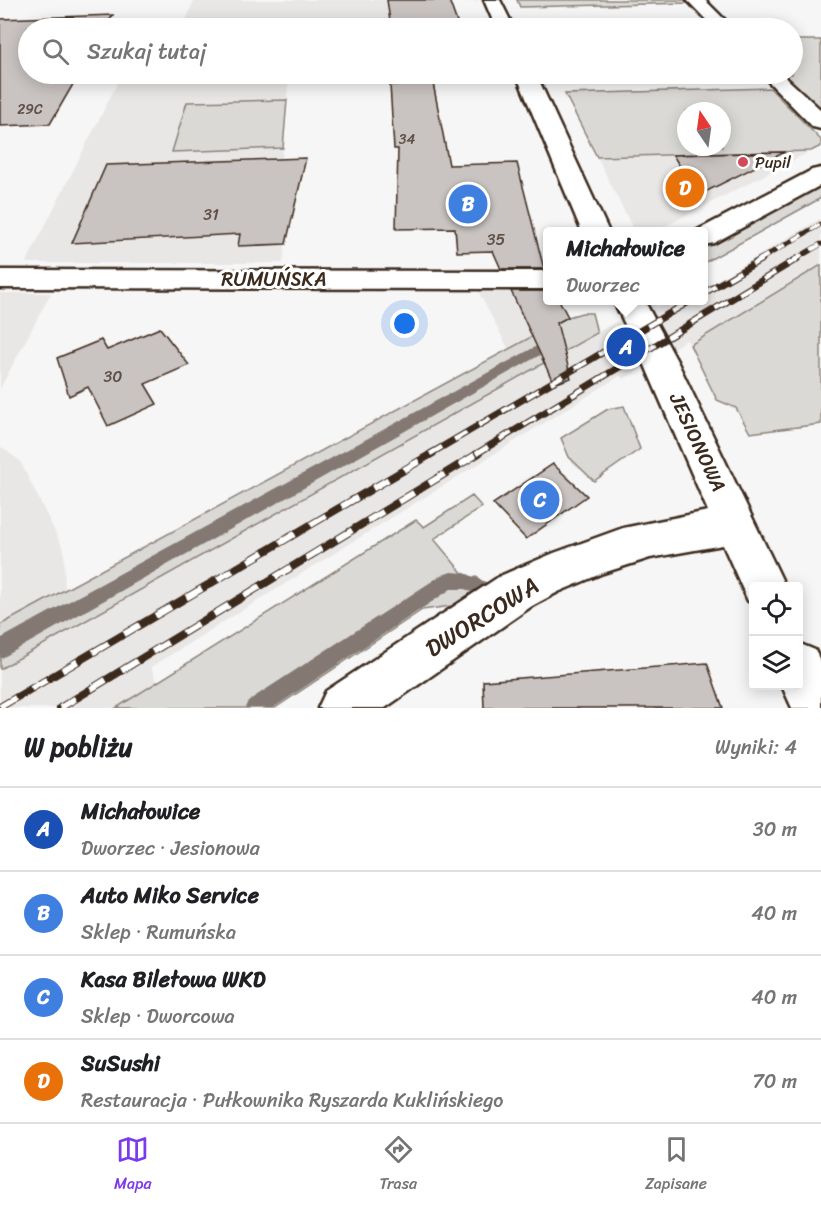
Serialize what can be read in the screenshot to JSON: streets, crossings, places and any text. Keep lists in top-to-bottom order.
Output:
{
  "streets": {
    "street": ["RUMUŃSKA", "JESIONOWA", "DWORCOWA"]
  },
  "crossings": [
    ["JESIONOWA", "DWORCOWA"]
  ],
  "places": ["Pupil"],
  "house_numbers": [
    "29C",
    "34",
    "31",
    "35",
    "30"
  ],
  "north": "top",
  "page": {
    "search": "Szukaj tutaj",
    "pins": [
      "D",
      "B",
      "A",
      "C"
    ],
    "popup": ["Michałowice", "Dworzec"],
    "heading": ["W pobliżu", "Wyniki: 4"],
    "list": [
      {
        "mark": "A",
        "name": "Michałowice",
        "note": "Dworzec · Jesionowa",
        "value": "30 m"
      },
      {
        "mark": "B",
        "name": "Auto Miko Service",
        "note": "Sklep · Rumuńska",
        "value": "40 m"
      },
      {
        "mark": "C",
        "name": "Kasa Biletowa WKD",
        "note": "Sklep · Dworcowa",
        "value": "40 m"
      },
      {
        "mark": "D",
        "name": "SuSushi",
        "note": "Restauracja · Pułkownika Ryszarda Kuklińskiego",
        "value": "70 m"
      }
    ],
    "nav": ["Mapa", "Trasa", "Zapisane"]
  }
}
